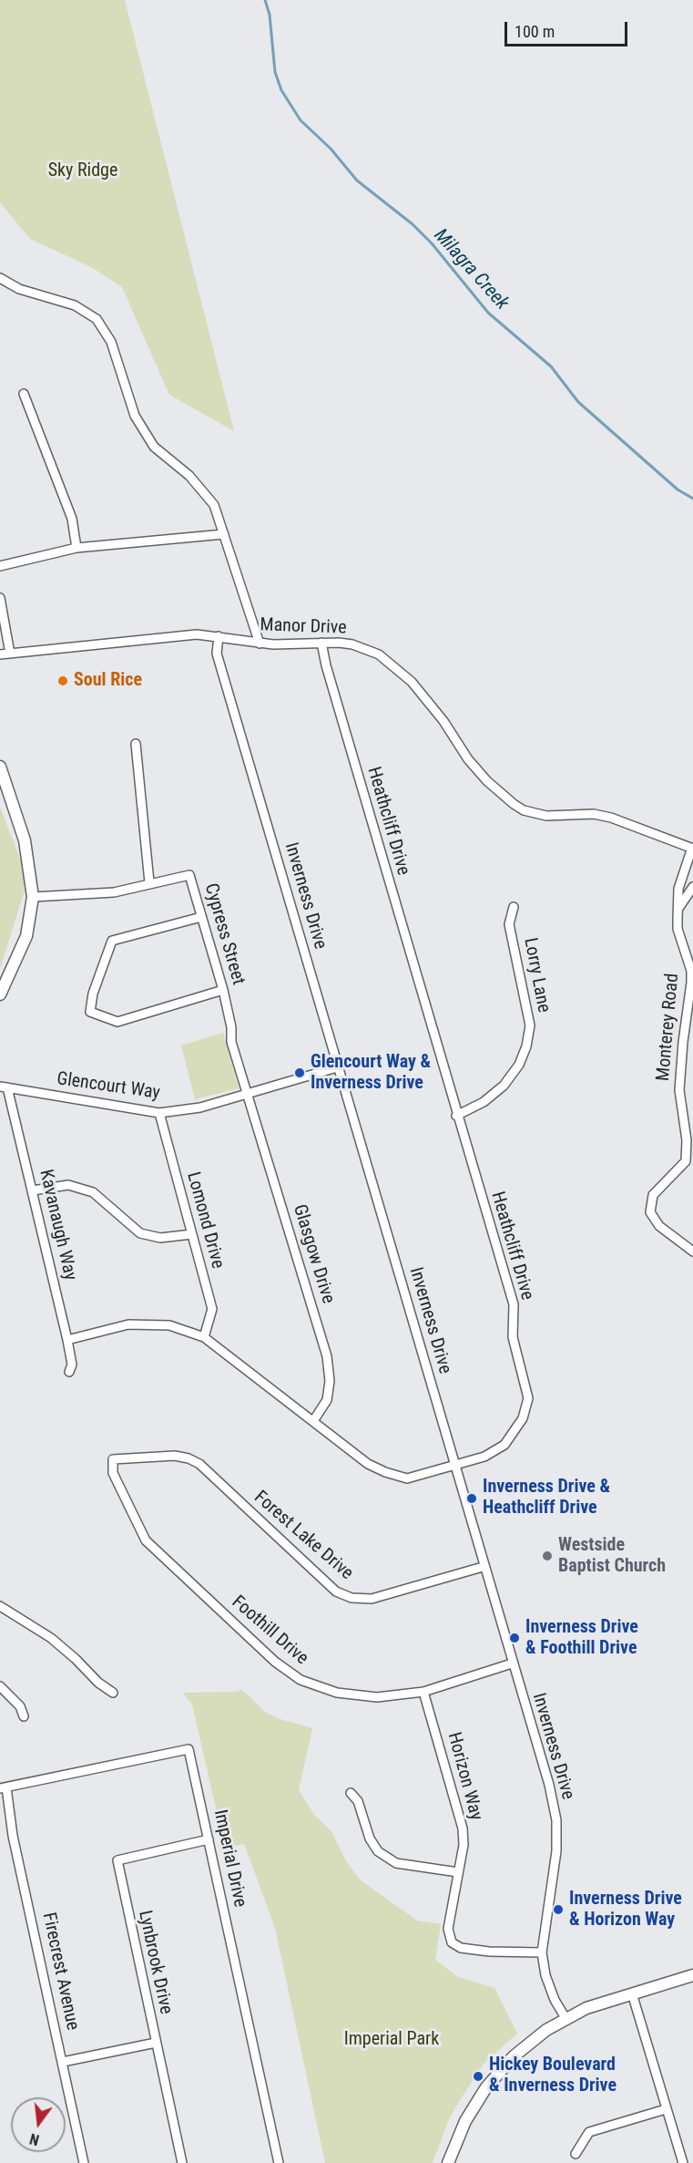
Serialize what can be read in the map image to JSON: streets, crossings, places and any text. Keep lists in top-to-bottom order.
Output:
{
  "streets": {
    "street": [
      "Manor Drive",
      "Heathcliff Drive",
      "Inverness Drive",
      "Cypress Street",
      "Lorry Lane",
      "Monterey Road",
      "Glencourt Way",
      "Lomond Drive",
      "Kavanaugh Way",
      "Glasgow Drive",
      "Forest Lake Drive",
      "Foothill Drive",
      "Horizon Way",
      "Imperial Drive",
      "Lynbrook Drive",
      "Firecrest Avenue"
    ]
  },
  "crossings": [
    ["Manor Drive", "Heathcliff Drive"],
    ["Manor Drive", "Inverness Drive"],
    ["Manor Drive", "Monterey Road"],
    ["Heathcliff Drive", "Inverness Drive"],
    ["Heathcliff Drive", "Lorry Lane"],
    ["Heathcliff Drive", "Lomond Drive"],
    ["Heathcliff Drive", "Kavanaugh Way"],
    ["Heathcliff Drive", "Glasgow Drive"],
    ["Inverness Drive", "Glencourt Way"],
    ["Inverness Drive", "Forest Lake Drive"],
    ["Inverness Drive", "Foothill Drive"],
    ["Inverness Drive", "Horizon Way"],
    ["Cypress Street", "Glencourt Way"],
    ["Cypress Street", "Glasgow Drive"],
    ["Glencourt Way", "Lomond Drive"],
    ["Glencourt Way", "Kavanaugh Way"],
    ["Glencourt Way", "Glasgow Drive"],
    ["Forest Lake Drive", "Foothill Drive"],
    ["Foothill Drive", "Horizon Way"],
    ["Imperial Drive", "Lynbrook Drive"],
    ["Imperial Drive", "Firecrest Avenue"]
  ],
  "water": ["Milagra Creek"],
  "parks": ["Sky Ridge", "Imperial Park"],
  "places": [
    "Soul Rice",
    "Glencourt Way & Inverness Drive",
    "Inverness Drive & Heathcliff Drive",
    "Westside Baptist Church",
    "Inverness Drive & Foothill Drive",
    "Inverness Drive & Horizon Way",
    "Hickey Boulevard & Inverness Drive"
  ],
  "scale_bar": "100 m",
  "north": "bottom"
}
